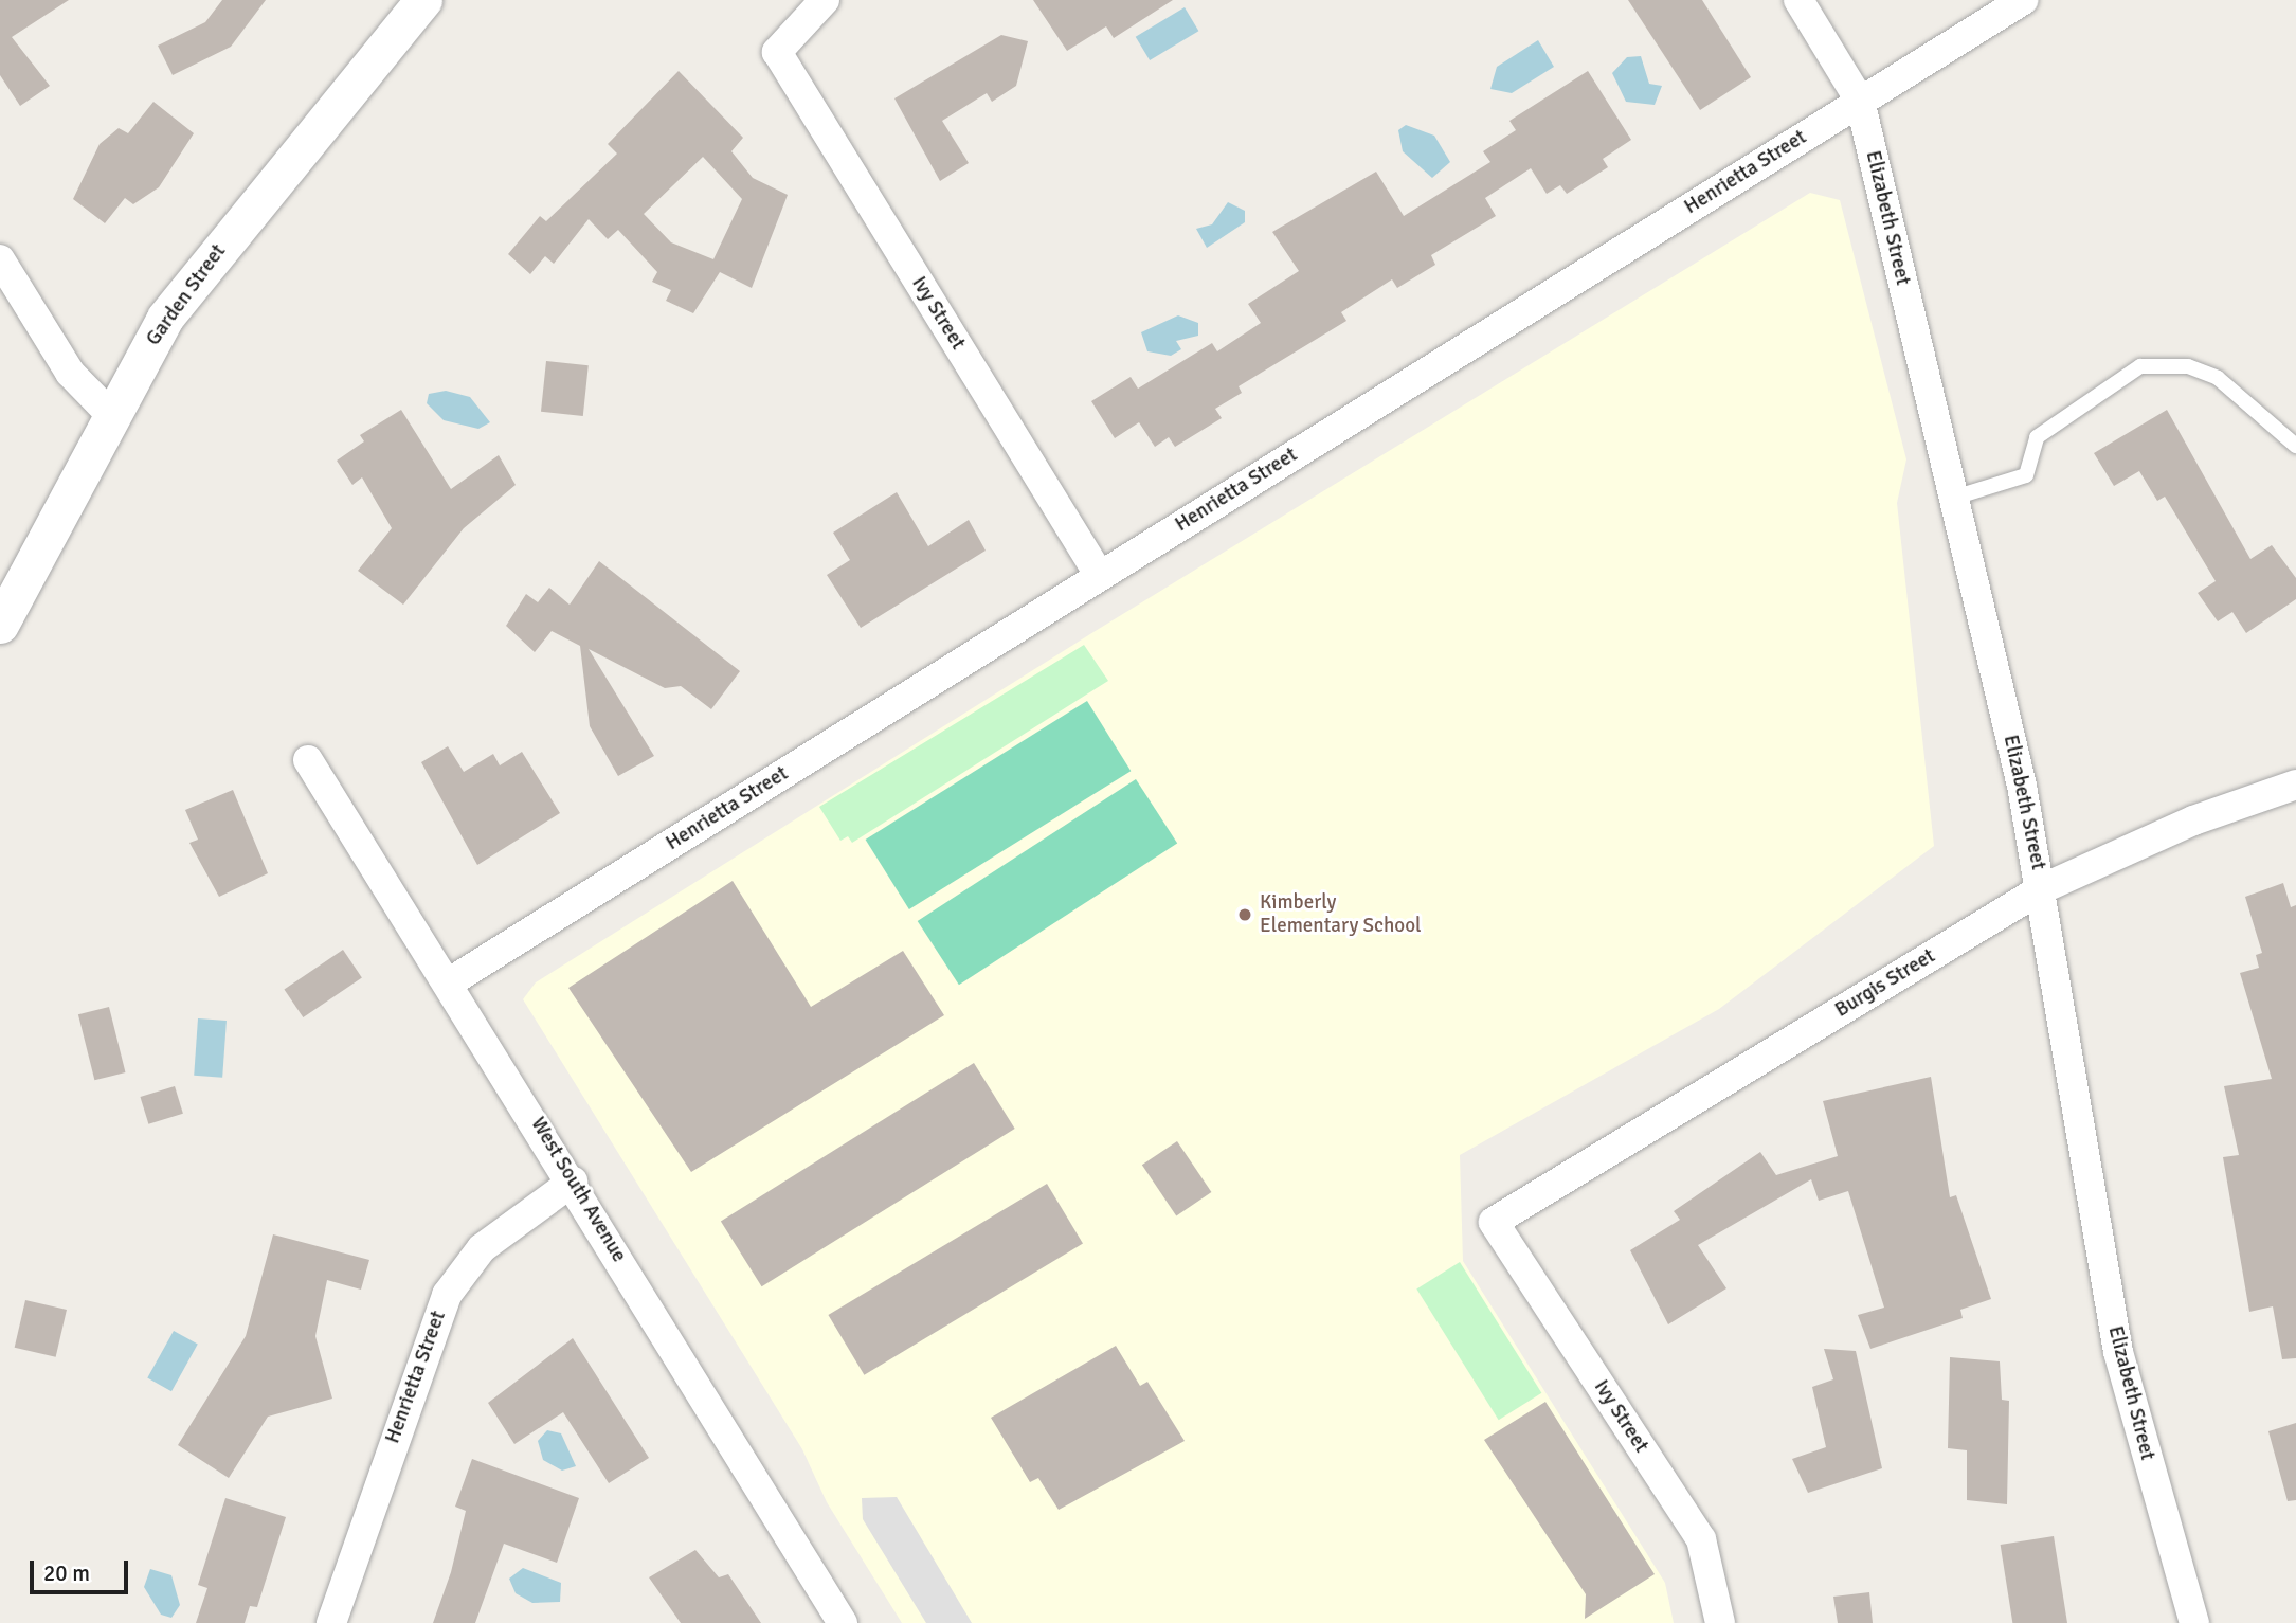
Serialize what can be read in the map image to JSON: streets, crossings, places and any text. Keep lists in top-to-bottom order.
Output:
{
  "streets": {
    "street": [
      "Henrietta Street",
      "Elizabeth Street",
      "Garden Street",
      "Ivy Street",
      "Burgis Street",
      "West South Avenue"
    ]
  },
  "crossings": [
    ["Henrietta Street", "Elizabeth Street"],
    ["Henrietta Street", "Ivy Street"],
    ["Henrietta Street", "West South Avenue"],
    ["Elizabeth Street", "Burgis Street"],
    ["Ivy Street", "Burgis Street"]
  ],
  "places": ["Kimberly Elementary School"],
  "scale_bar": "20 m"
}
